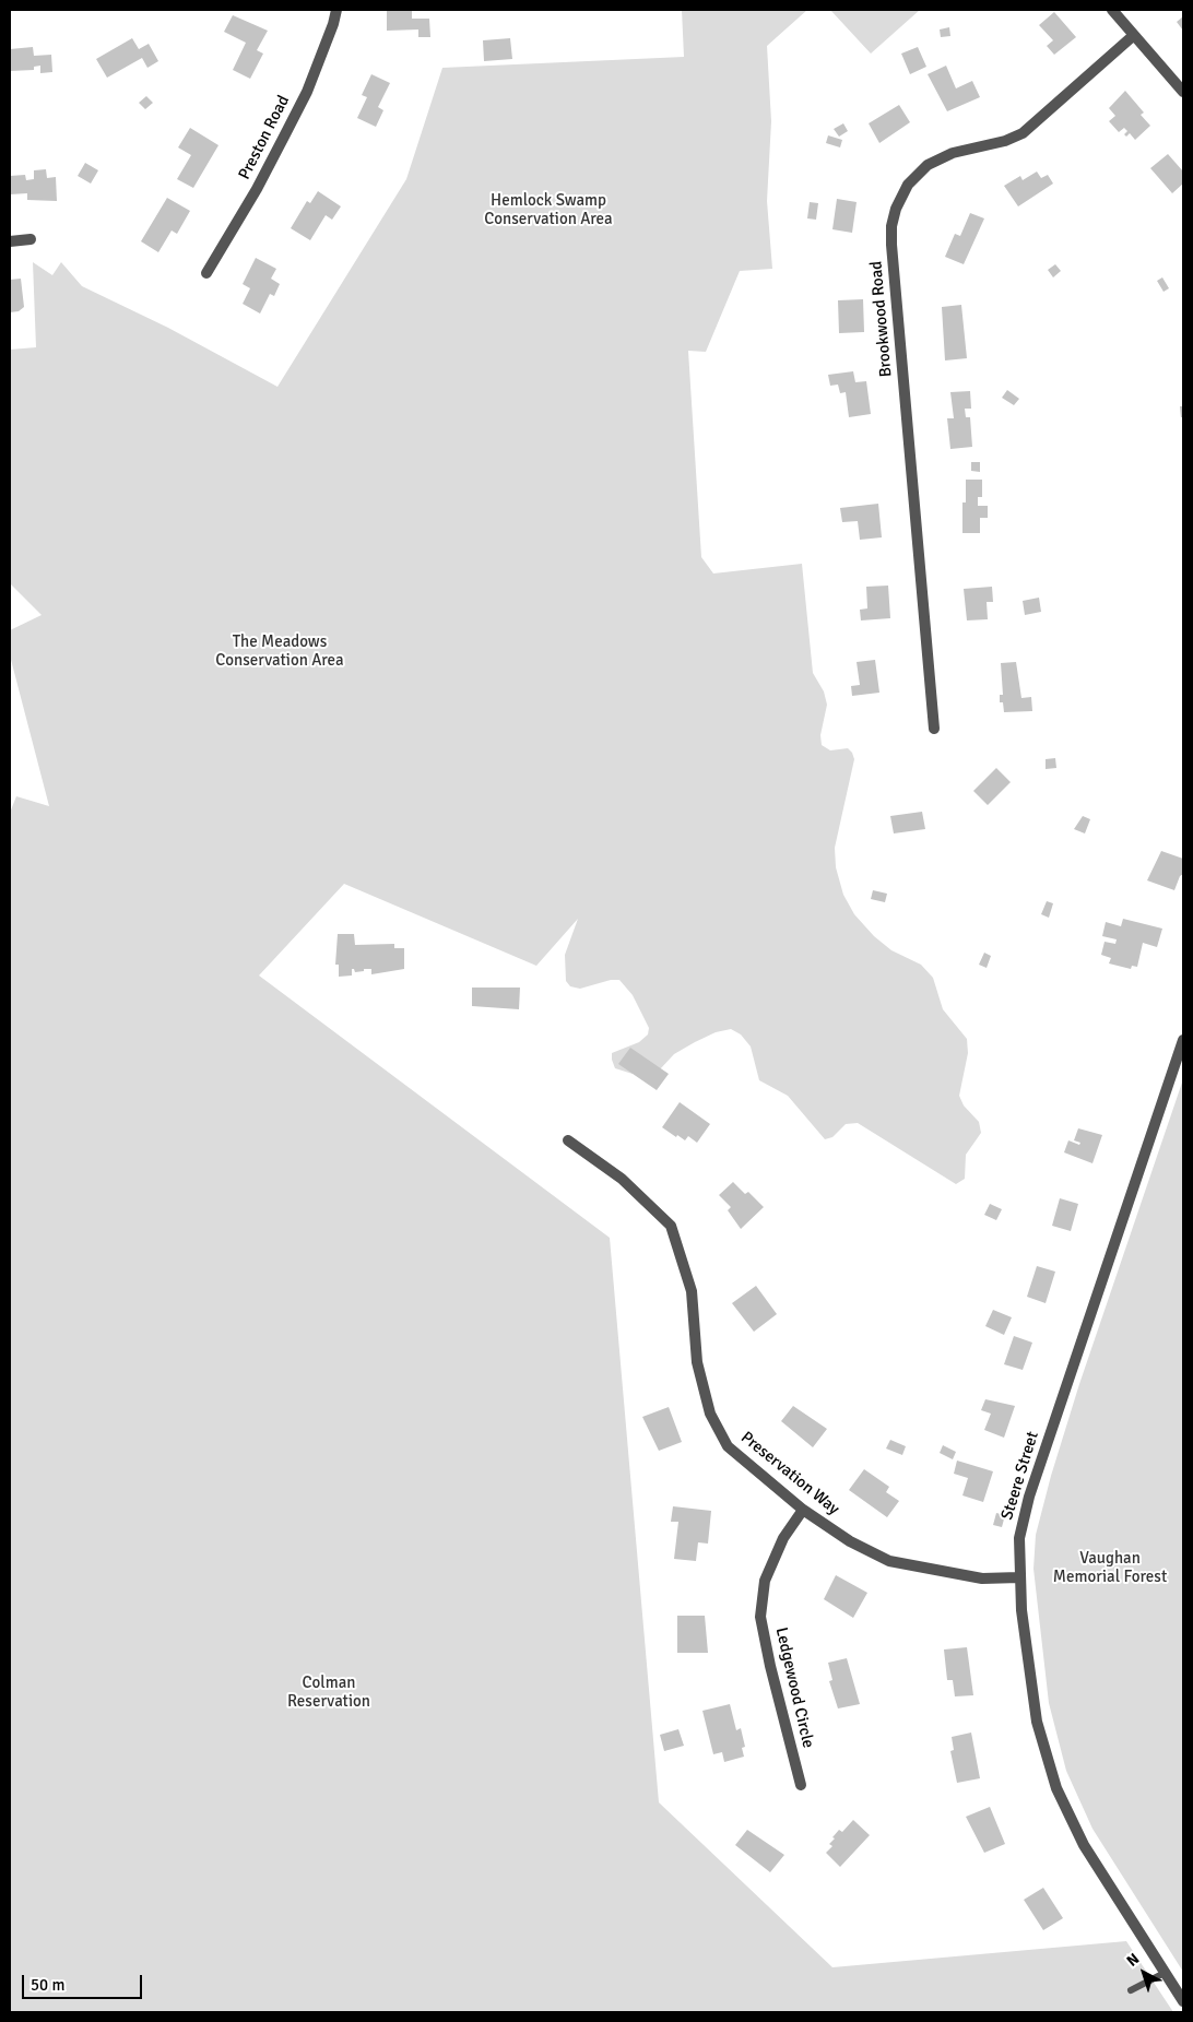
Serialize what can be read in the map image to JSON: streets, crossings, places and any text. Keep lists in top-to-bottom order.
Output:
{
  "streets": {
    "street": [
      "Preston Road",
      "Brookwood Road",
      "Preservation Way",
      "Steere Street",
      "Ledgewood Circle"
    ]
  },
  "crossings": [
    ["Preservation Way", "Steere Street"],
    ["Preservation Way", "Ledgewood Circle"]
  ],
  "parks": [
    "Hemlock Swamp Conservation Area",
    "The Meadows Conservation Area",
    "Vaughan Memorial Forest",
    "Colman Reservation"
  ],
  "scale_bar": "50 m",
  "north": "top left"
}
